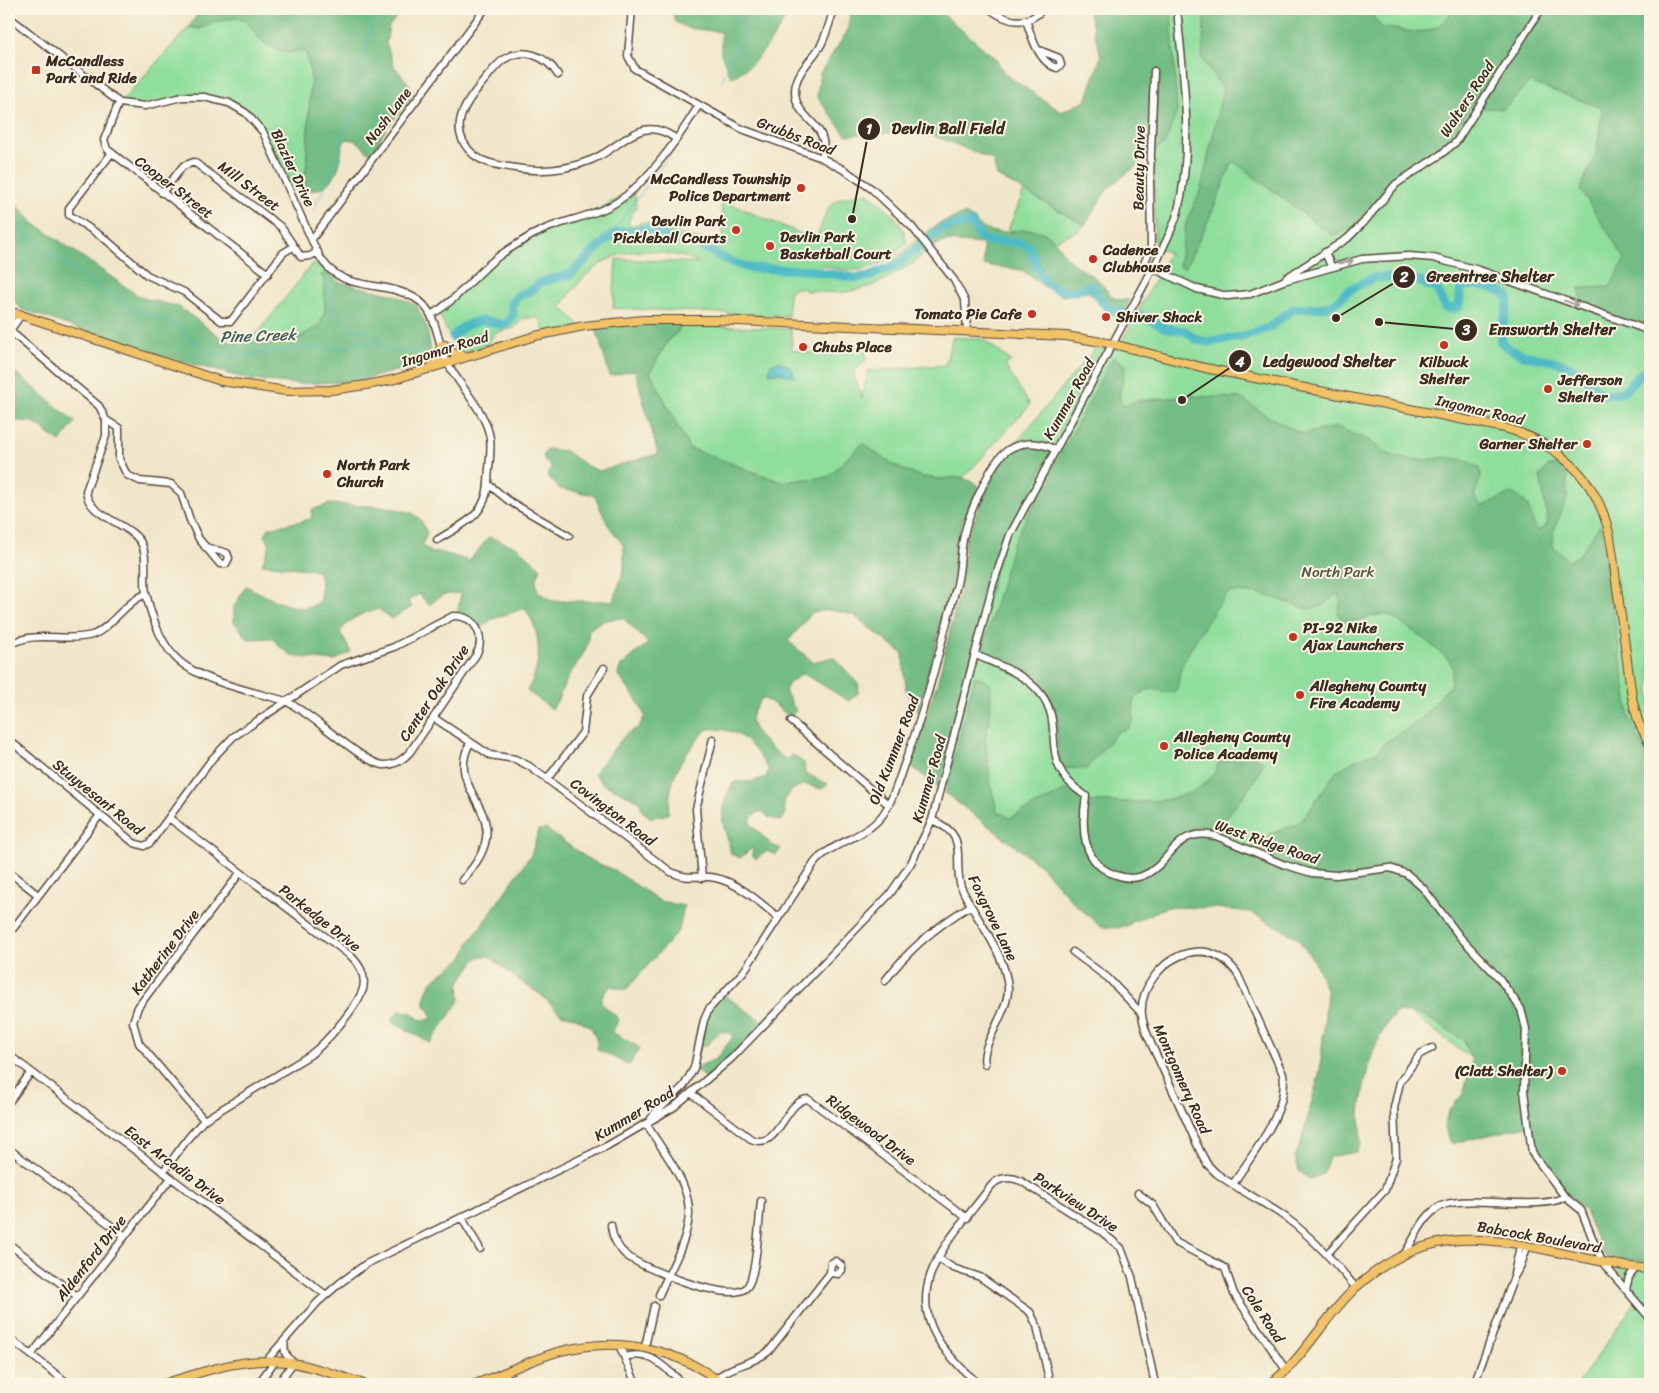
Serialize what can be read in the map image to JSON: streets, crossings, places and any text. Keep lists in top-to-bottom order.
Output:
{
  "streets": {
    "main road": ["Ingomar Road", "Babcock Boulevard"],
    "street": [
      "Walters Road",
      "Nash Lane",
      "Grubbs Road",
      "Blazier Drive",
      "Beauty Drive",
      "Mill Street",
      "Cooper Street",
      "Kummer Road",
      "Center Oak Drive",
      "Old Kummer Road",
      "Stuyvesant Road",
      "Covington Road",
      "West Ridge Road",
      "Parkedge Drive",
      "Foxgrove Lane",
      "Katherine Drive",
      "Montgomery Road",
      "Ridgewood Drive",
      "East Arcadia Drive",
      "Parkview Drive",
      "Aldenford Drive",
      "Cole Road"
    ]
  },
  "crossings": [
    ["Nash Lane", "Blazier Drive"],
    ["Grubbs Road", "Ingomar Road"],
    ["Blazier Drive", "Ingomar Road"],
    ["Beauty Drive", "Kummer Road"],
    ["Mill Street", "Cooper Street"],
    ["Ingomar Road", "Kummer Road"],
    ["Kummer Road", "Old Kummer Road"],
    ["Kummer Road", "West Ridge Road"],
    ["Kummer Road", "Foxgrove Lane"],
    ["Kummer Road", "Ridgewood Drive"],
    ["Kummer Road", "East Arcadia Drive"],
    ["Center Oak Drive", "Covington Road"],
    ["Old Kummer Road", "Covington Road"],
    ["Stuyvesant Road", "Parkedge Drive"],
    ["West Ridge Road", "Babcock Boulevard"],
    ["Parkedge Drive", "Katherine Drive"],
    ["Parkedge Drive", "East Arcadia Drive"],
    ["Montgomery Road", "Babcock Boulevard"],
    ["Ridgewood Drive", "Parkview Drive"],
    ["East Arcadia Drive", "Aldenford Drive"],
    ["Babcock Boulevard", "Cole Road"]
  ],
  "water": ["Pine Creek"],
  "parks": ["North Park"],
  "places": {
    "transit": ["McCandless Park and Ride"],
    "other": [
      "McCandless Township Police Department",
      "Devlin Ball Field",
      "Devlin Park Pickleball Courts",
      "Devlin Park Basketball Court",
      "Cadence Clubhouse",
      "Tomato Pie Cafe",
      "Shiver Shack",
      "Greentree Shelter",
      "Emsworth Shelter",
      "Kilbuck Shelter",
      "Chubs Place",
      "Jefferson Shelter",
      "Ledgewood Shelter",
      "Garner Shelter",
      "North Park Church",
      "PI-92 Nike Ajax Launchers",
      "Allegheny County Fire Academy",
      "Allegheny County Police Academy",
      "(Clatt Shelter)"
    ]
  }
}
